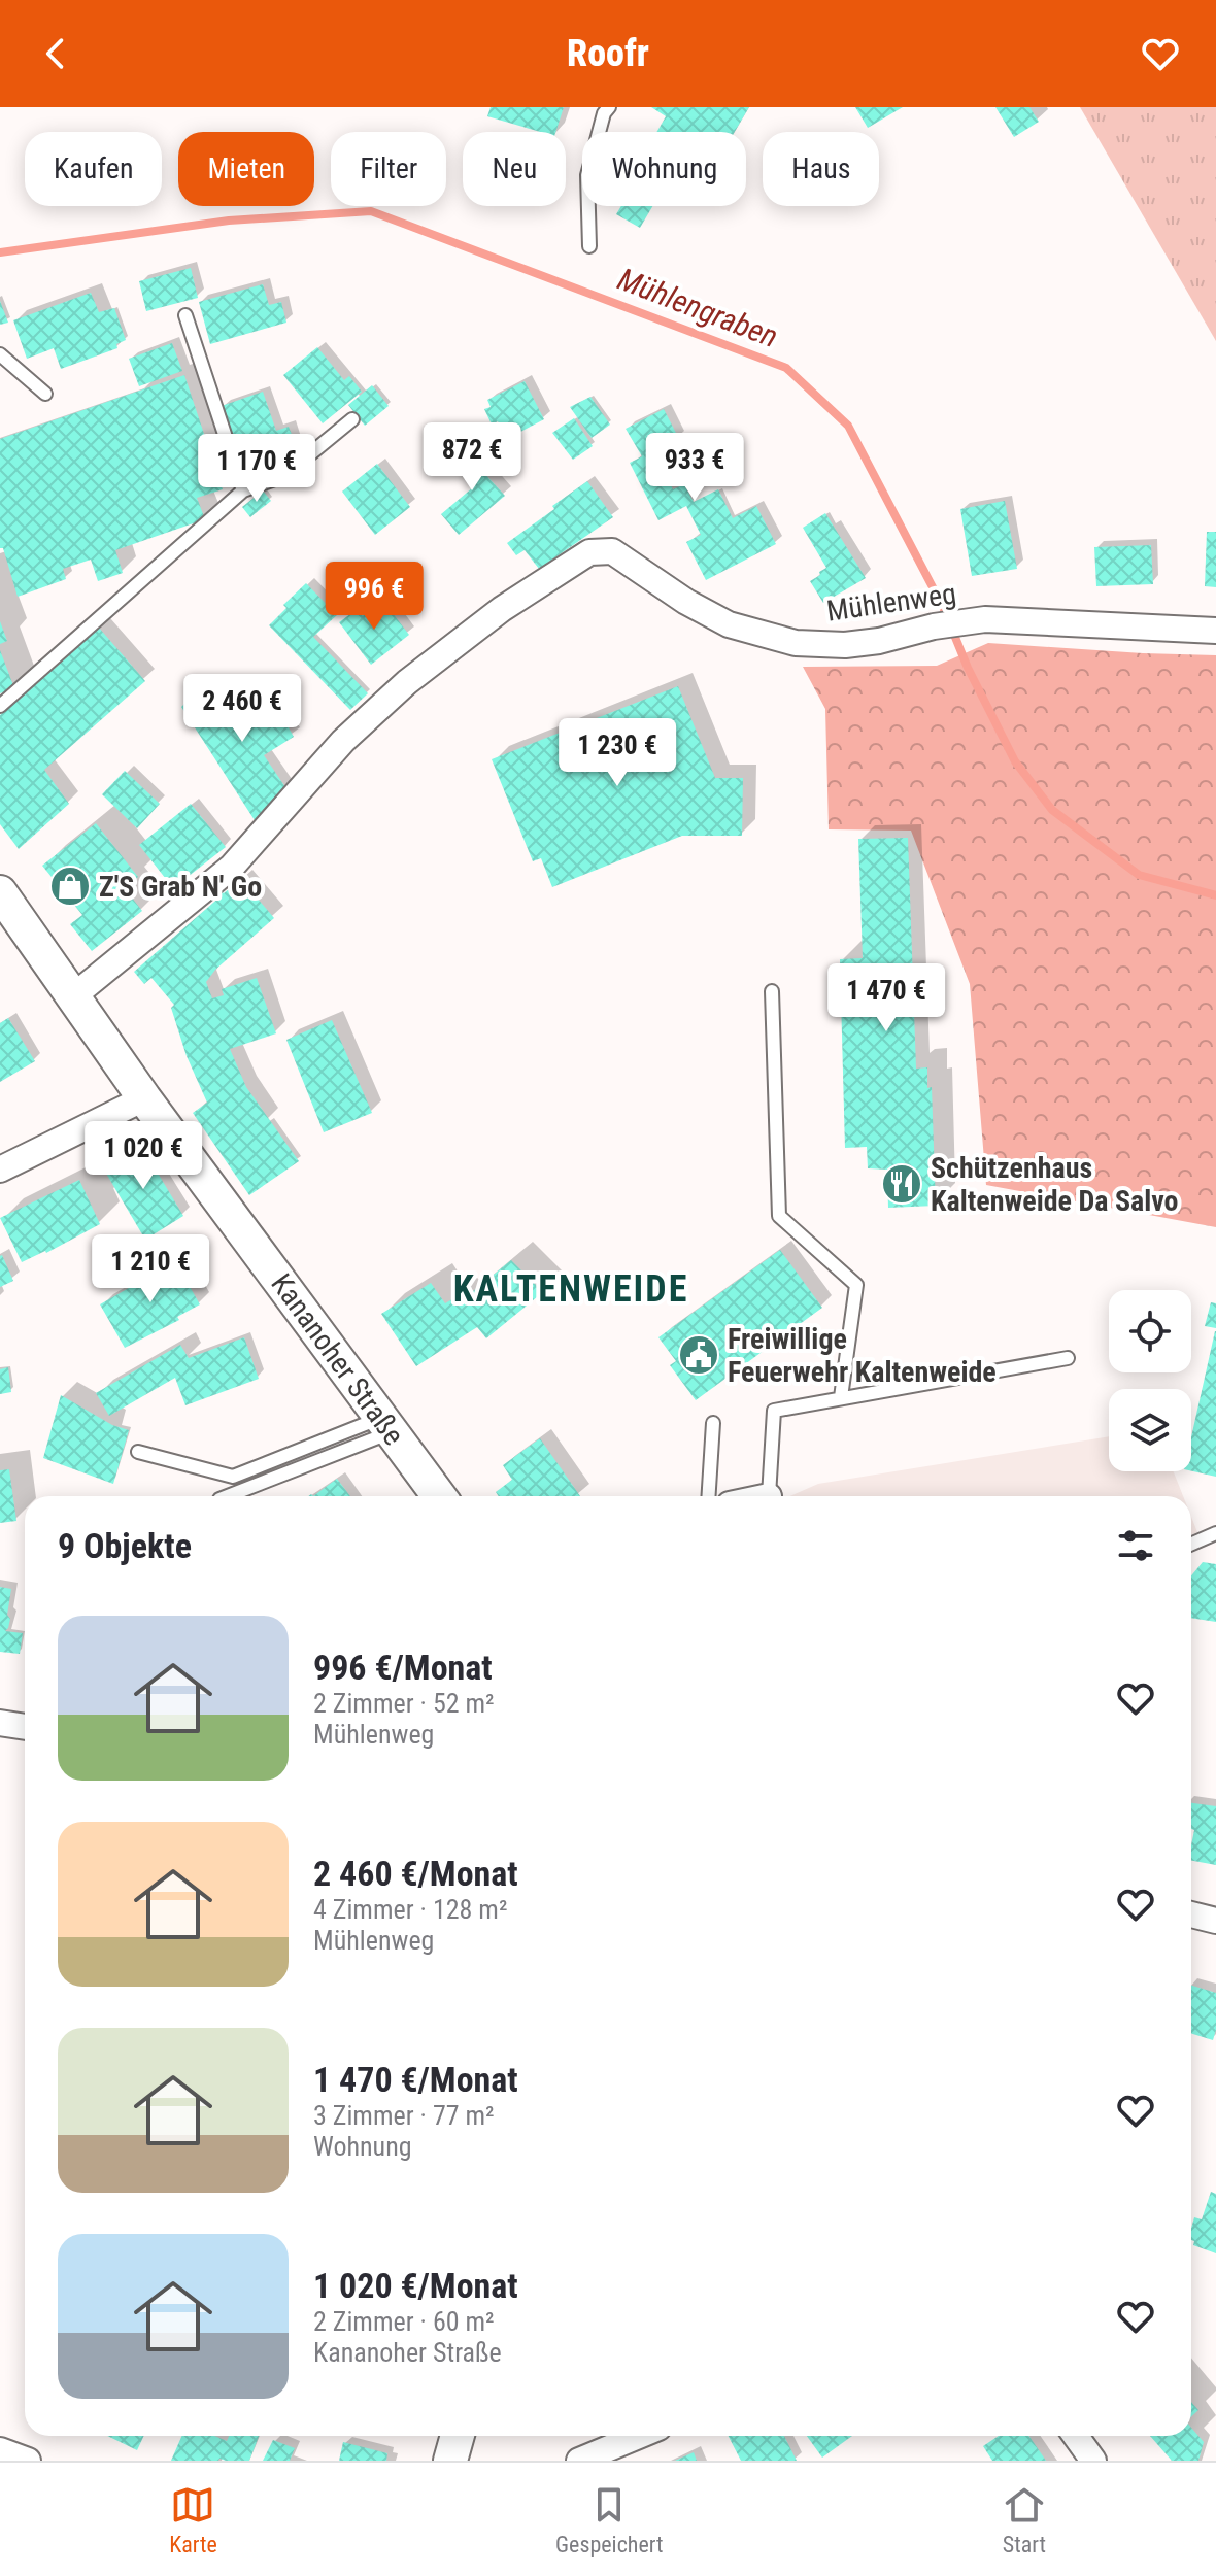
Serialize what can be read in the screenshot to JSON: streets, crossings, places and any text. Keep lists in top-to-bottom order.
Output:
{
  "streets": {
    "street": ["Mühlenweg", "Kananoher Straße"]
  },
  "crossings": [
    ["Mühlenweg", "Kananoher Straße"]
  ],
  "districts": ["KALTENWEIDE"],
  "water": ["Mühlengraben"],
  "places": {
    "shop": ["Z'S Grab N' Go"],
    "restaurant": ["Schützenhaus Kaltenweide Da Salvo"],
    "public building": ["Freiwillige Feuerwehr Kaltenweide"]
  },
  "page": {
    "header": "Roofr",
    "chip": [
      "Kaufen",
      "Mieten",
      "Filter",
      "Neu",
      "Wohnung",
      "Haus"
    ],
    "price": [
      "872 €",
      "933 €",
      "1 170 €",
      "996 €",
      "2 460 €",
      "1 230 €",
      "1 470 €",
      "1 020 €",
      "1 210 €"
    ],
    "heading": "9 Objekte",
    "list": [
      {
        "name": "996 €/Monat",
        "note": "2 Zimmer · 52 m² · Mühlenweg"
      },
      {
        "name": "2 460 €/Monat",
        "note": "4 Zimmer · 128 m² · Mühlenweg"
      },
      {
        "name": "1 470 €/Monat",
        "note": "3 Zimmer · 77 m² · Wohnung"
      },
      {
        "name": "1 020 €/Monat",
        "note": "2 Zimmer · 60 m² · Kananoher Straße"
      }
    ],
    "tabs": ["Karte", "Gespeichert", "Start"]
  }
}
